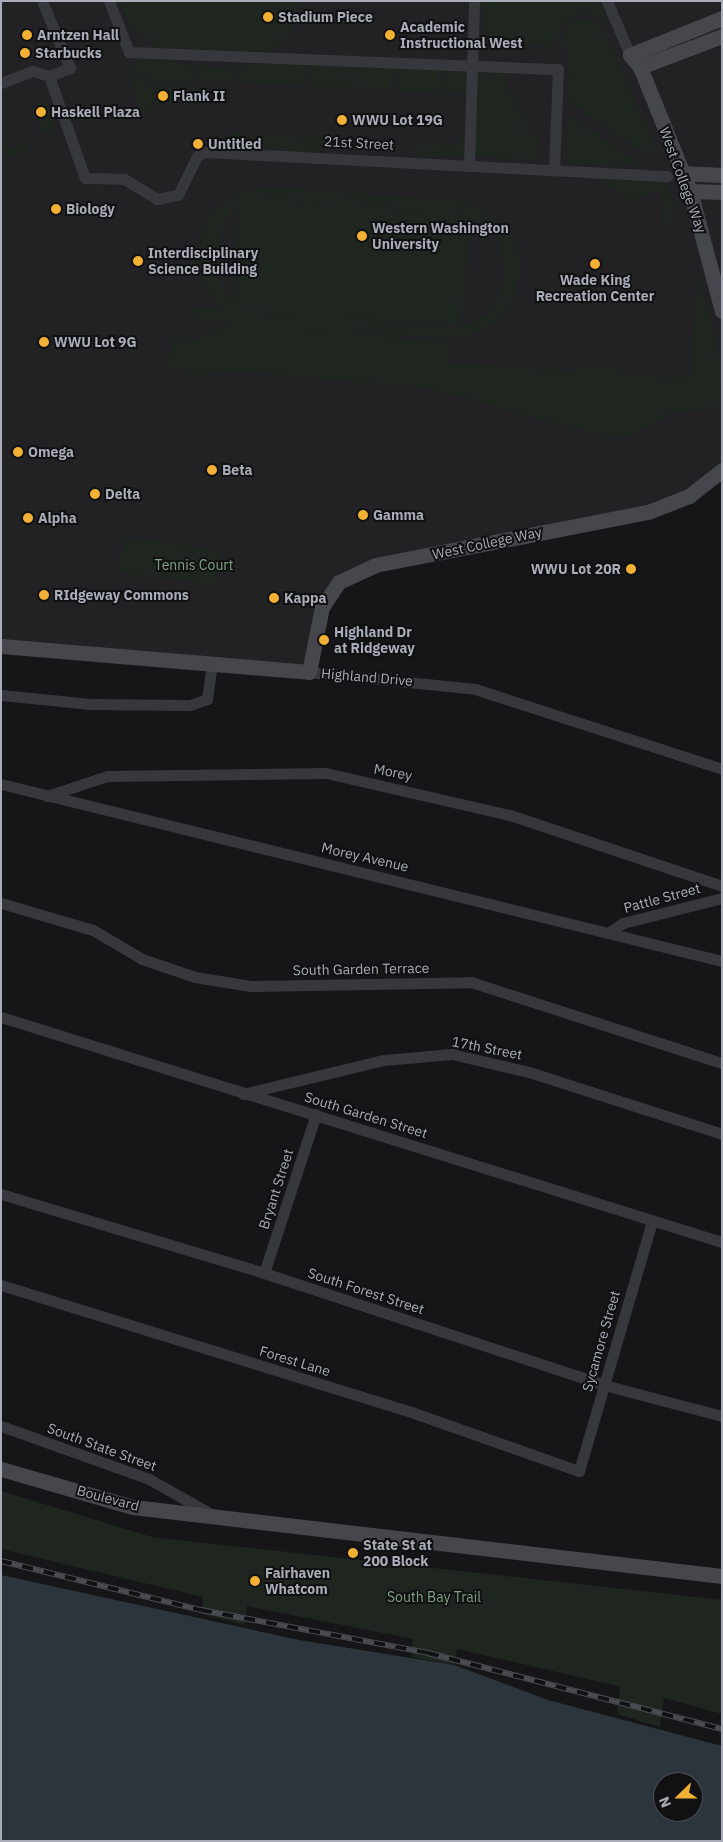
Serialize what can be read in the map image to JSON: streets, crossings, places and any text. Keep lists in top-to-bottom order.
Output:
{
  "streets": {
    "street": [
      "21st Street",
      "West College Way",
      "Highland Drive",
      "Morey",
      "Morey Avenue",
      "Pattle Street",
      "South Garden Terrace",
      "17th Street",
      "South Garden Street",
      "Bryant Street",
      "South Forest Street",
      "Sycamore Street",
      "Forest Lane",
      "South State Street",
      "Boulevard"
    ]
  },
  "crossings": [
    ["West College Way", "Highland Drive"],
    ["Morey", "Morey Avenue"],
    ["Morey Avenue", "Pattle Street"],
    ["17th Street", "South Garden Street"],
    ["South Garden Street", "Bryant Street"],
    ["South Garden Street", "Sycamore Street"],
    ["Bryant Street", "South Forest Street"],
    ["South Forest Street", "Sycamore Street"],
    ["Sycamore Street", "Forest Lane"],
    ["South State Street", "Boulevard"]
  ],
  "parks": ["Tennis Court", "South Bay Trail"],
  "places": [
    "Stadium Piece",
    "Arntzen Hall",
    "Academic Instructional West",
    "Starbucks",
    "Flank II",
    "Haskell Plaza",
    "WWU Lot 19G",
    "Untitled",
    "Biology",
    "Western Washington University",
    "Interdisciplinary Science Building",
    "Wade King Recreation Center",
    "WWU Lot 9G",
    "Omega",
    "Beta",
    "Delta",
    "Gamma",
    "Alpha",
    "WWU Lot 20R",
    "RIdgeway Commons",
    "Kappa",
    "Highland Dr at Ridgeway",
    "State St at 200 Block",
    "Fairhaven Whatcom"
  ],
  "north": "left"
}
